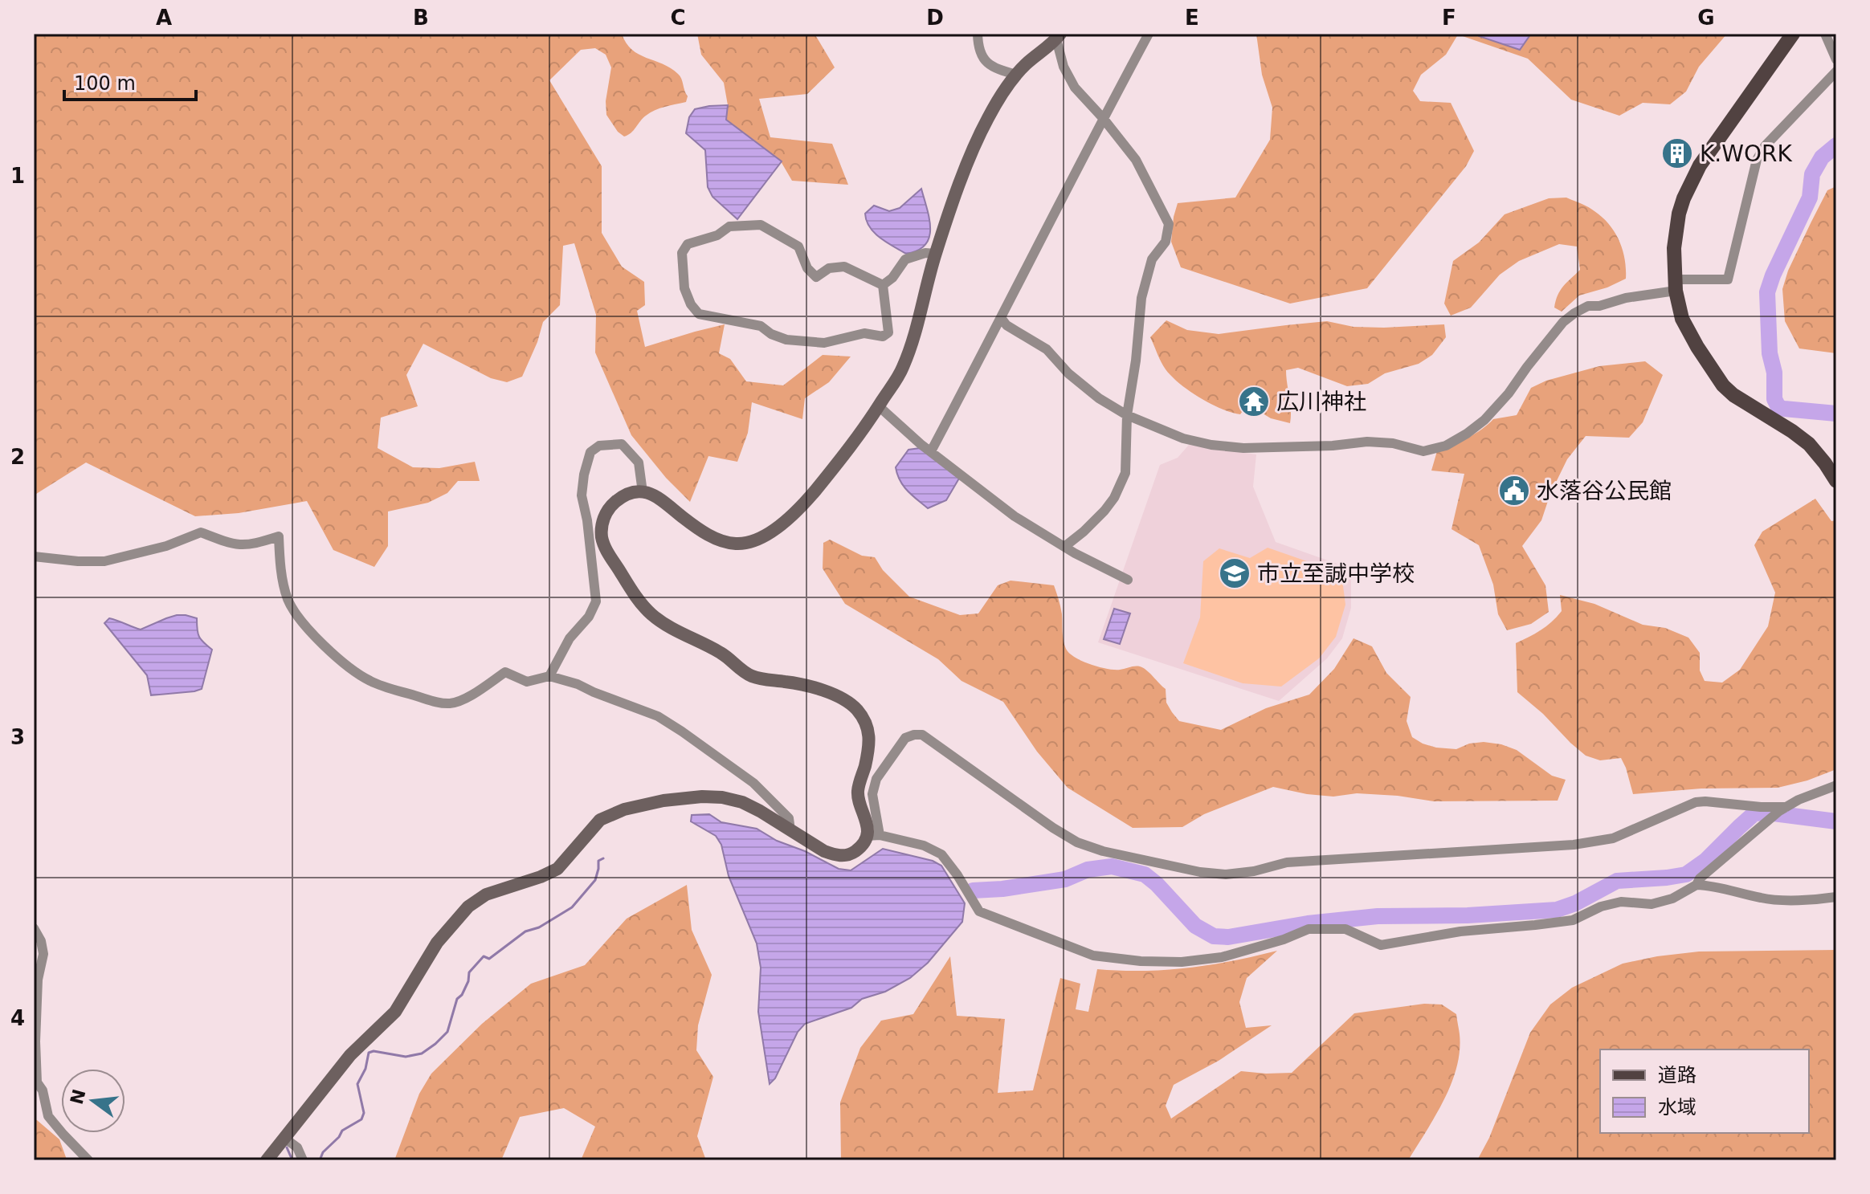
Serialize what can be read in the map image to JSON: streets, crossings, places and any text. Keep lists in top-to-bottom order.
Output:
{
  "places": {
    "building": ["K.WORK"],
    "temple": ["広川神社"],
    "public building": ["水落谷公民館"],
    "school or university": ["市立至誠中学校"]
  },
  "legend": ["道路", "水域"],
  "scale_bar": "100 m",
  "north": "left",
  "grid": {
    "columns": [
      "A",
      "B",
      "C",
      "D",
      "E",
      "F",
      "G"
    ],
    "rows": [
      "1",
      "2",
      "3",
      "4"
    ]
  }
}
